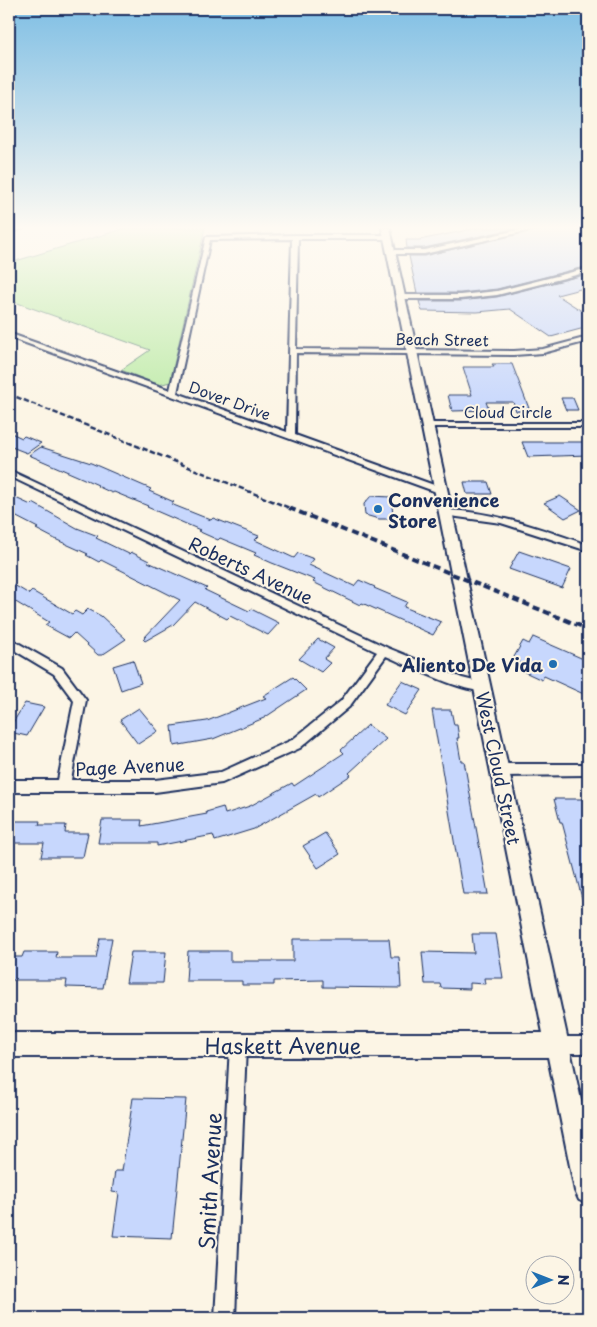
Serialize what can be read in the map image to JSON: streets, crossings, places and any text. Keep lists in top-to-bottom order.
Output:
{
  "streets": {
    "main road": ["West Cloud Street", "Haskett Avenue"],
    "street": [
      "Beach Street",
      "Dover Drive",
      "Cloud Circle",
      "Roberts Avenue",
      "Page Avenue",
      "Smith Avenue"
    ]
  },
  "crossings": [
    ["Beach Street", "West Cloud Street"],
    ["Dover Drive", "West Cloud Street"],
    ["Cloud Circle", "West Cloud Street"],
    ["Roberts Avenue", "Page Avenue"],
    ["Roberts Avenue", "West Cloud Street"],
    ["West Cloud Street", "Haskett Avenue"],
    ["Haskett Avenue", "Smith Avenue"]
  ],
  "places": ["Convenience Store", "Aliento De Vida"],
  "north": "right"
}
